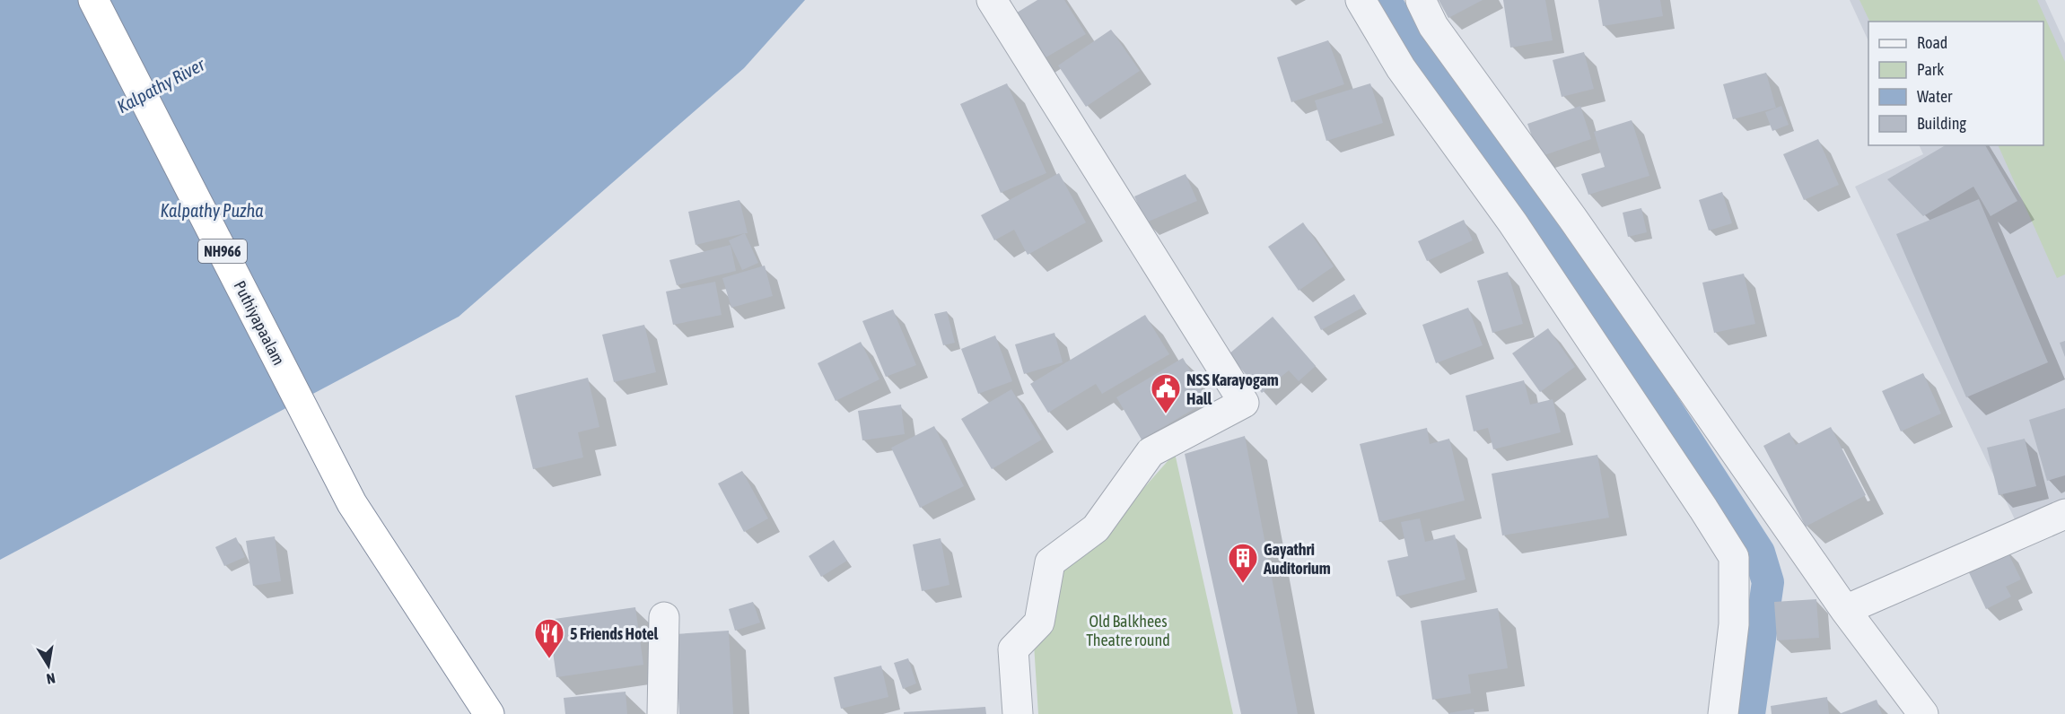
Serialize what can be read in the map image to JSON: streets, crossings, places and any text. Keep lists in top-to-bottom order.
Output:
{
  "streets": {
    "highway": ["NH966", "Puthiyapaalam"]
  },
  "water": ["Kalpathy River", "Kalpathy Puzha"],
  "parks": ["Old Balkhees Theatre round"],
  "places": {
    "public building": ["NSS Karayogam Hall"],
    "building": ["Gayathri Auditorium"],
    "restaurant": ["5 Friends Hotel"]
  },
  "legend": [
    "Road",
    "Park",
    "Water",
    "Building"
  ],
  "north": "bottom"
}
